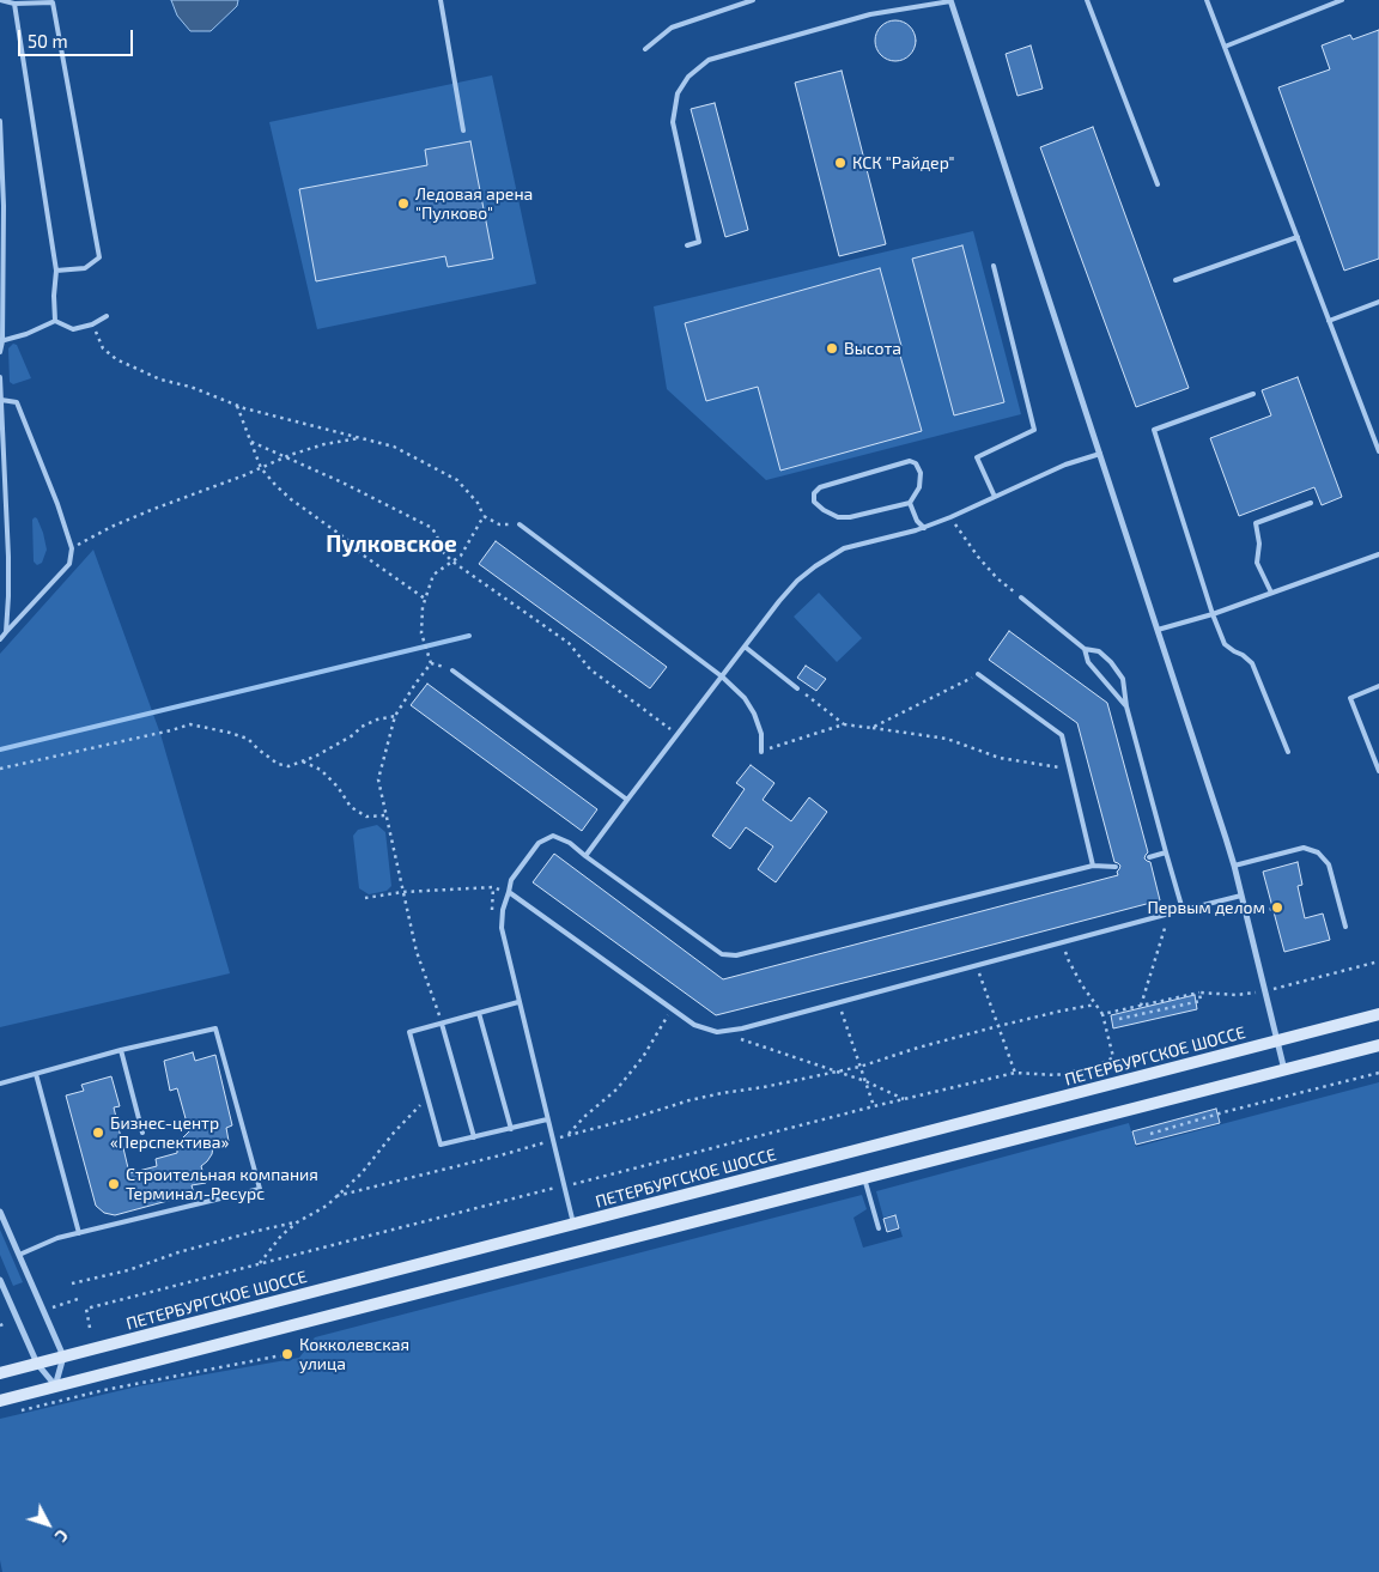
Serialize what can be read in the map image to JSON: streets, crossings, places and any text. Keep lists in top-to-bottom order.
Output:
{
  "streets": {
    "main road": ["ПЕТЕРБУРГСКОЕ ШОССЕ"]
  },
  "districts": ["Пулковское"],
  "places": [
    "КСК \"Райдер\"",
    "Ледовая арена \"Пулково\"",
    "Высота",
    "Первым делом",
    "Бизнес-центр «Перспектива»",
    "Строительная компания Терминал-Ресурс",
    "Кокколевская улица"
  ],
  "scale_bar": "50 m",
  "north": "bottom right"
}
